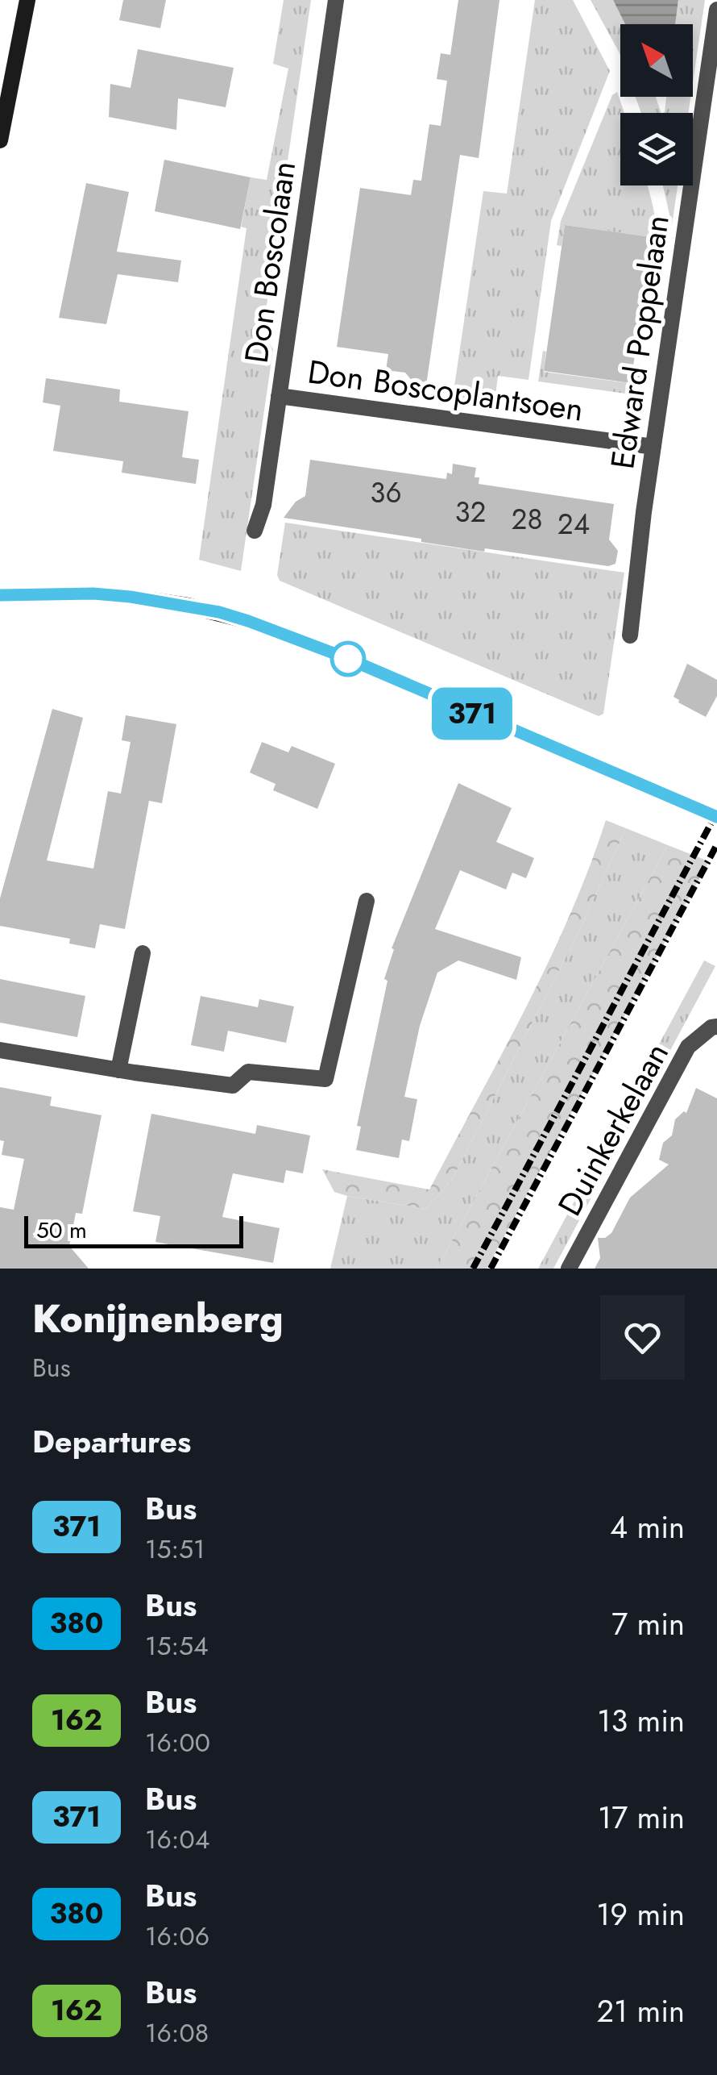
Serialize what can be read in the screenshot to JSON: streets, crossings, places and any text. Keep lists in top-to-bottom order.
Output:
{
  "streets": {
    "street": [
      "Don Boscolaan",
      "Edward Poppelaan",
      "Don Boscoplantsoen",
      "Duinkerkelaan"
    ]
  },
  "crossings": [
    ["Don Boscolaan", "Don Boscoplantsoen"],
    ["Edward Poppelaan", "Don Boscoplantsoen"]
  ],
  "lines": ["bus line 371"],
  "house_numbers": [
    "36",
    "32",
    "28",
    "24"
  ],
  "scale_bar": "50 m",
  "north": "top left",
  "page": {
    "on_map": "371",
    "scale": "50 m",
    "heading": [
      ["Konijnenberg", "Bus"],
      "Departures"
    ],
    "list": [
      {
        "mark": "371",
        "name": "Bus",
        "note": "15:51",
        "value": "4 min"
      },
      {
        "mark": "380",
        "name": "Bus",
        "note": "15:54",
        "value": "7 min"
      },
      {
        "mark": "162",
        "name": "Bus",
        "note": "16:00",
        "value": "13 min"
      },
      {
        "mark": "371",
        "name": "Bus",
        "note": "16:04",
        "value": "17 min"
      },
      {
        "mark": "380",
        "name": "Bus",
        "note": "16:06",
        "value": "19 min"
      },
      {
        "mark": "162",
        "name": "Bus",
        "note": "16:08",
        "value": "21 min"
      }
    ]
  }
}
